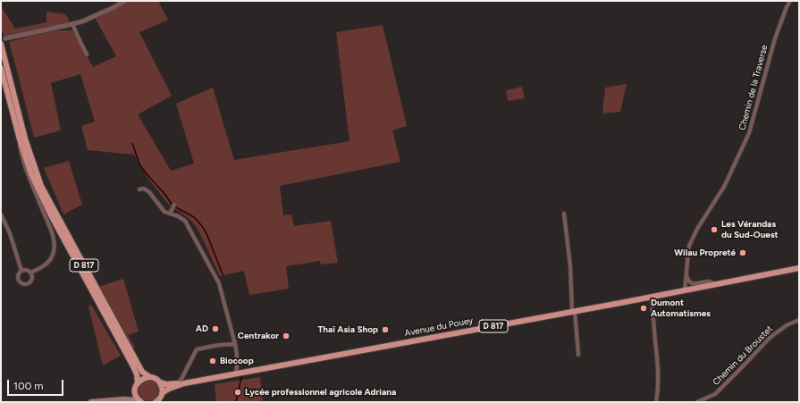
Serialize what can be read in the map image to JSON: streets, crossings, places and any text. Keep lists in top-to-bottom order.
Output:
{
  "streets": {
    "main road": ["D 817", "Avenue du Pouey"],
    "street": ["Chemin de la Traverse", "Chemin du Broustet"]
  },
  "crossings": [
    ["Chemin de la Traverse", "Avenue du Pouey"],
    ["D 817", "Avenue du Pouey"]
  ],
  "places": [
    "Les Vérandas du Sud-Ouest",
    "Wilau Propreté",
    "Dumont Automatismes",
    "AD",
    "Thaï Asia Shop",
    "Centrakor",
    "Biocoop",
    "Lycée professionnel agricole Adriana"
  ],
  "scale_bar": "100 m"
}
